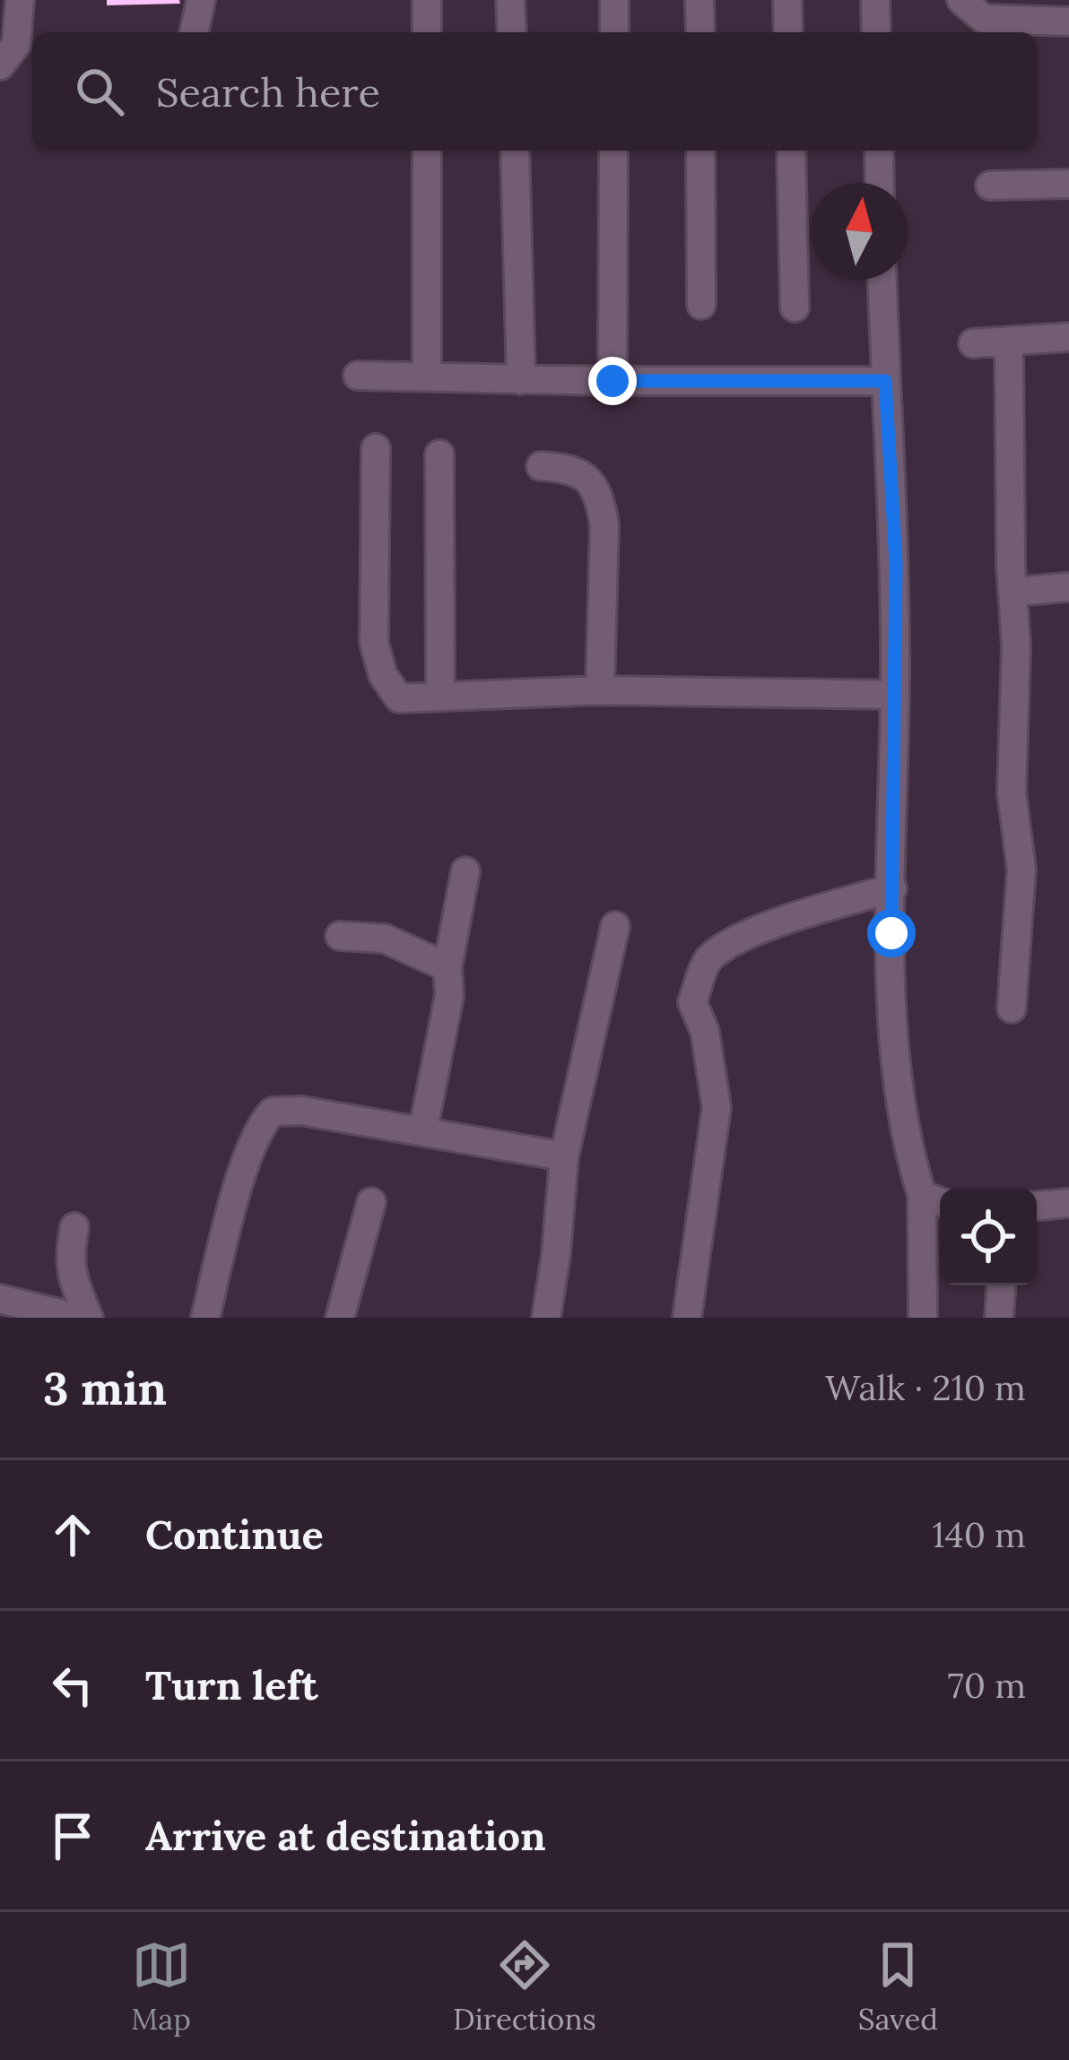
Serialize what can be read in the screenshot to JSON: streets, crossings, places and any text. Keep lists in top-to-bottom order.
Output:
{
  "north": "top",
  "page": {
    "search": "Search here",
    "heading": ["3 min", "Walk · 210 m"],
    "list": [
      ["Continue", "140 m"],
      ["Turn left", "70 m"],
      "Arrive at destination"
    ],
    "nav": ["Map", "Directions", "Saved"]
  }
}
